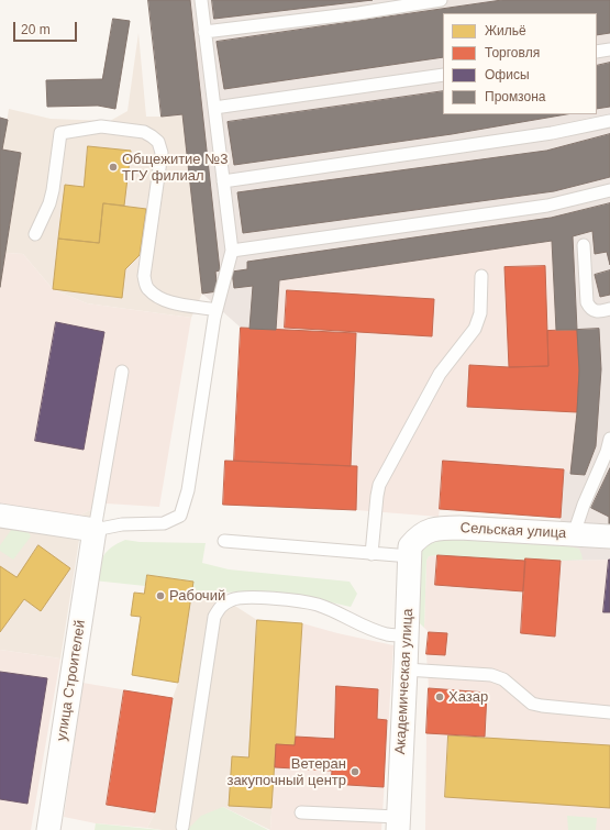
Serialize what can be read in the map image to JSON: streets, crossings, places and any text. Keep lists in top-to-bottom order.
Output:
{
  "streets": {
    "street": ["Сельская улица", "улица Строителей", "Академическая улица"]
  },
  "crossings": [
    ["Сельская улица", "Академическая улица"]
  ],
  "places": [
    "Общежитие №3 ТГУ филиал",
    "Рабочий",
    "Хазар",
    "Ветеран закупочный центр"
  ],
  "legend": [
    "Жильё",
    "Торговля",
    "Офисы",
    "Промзона"
  ],
  "scale_bar": "20 m"
}
